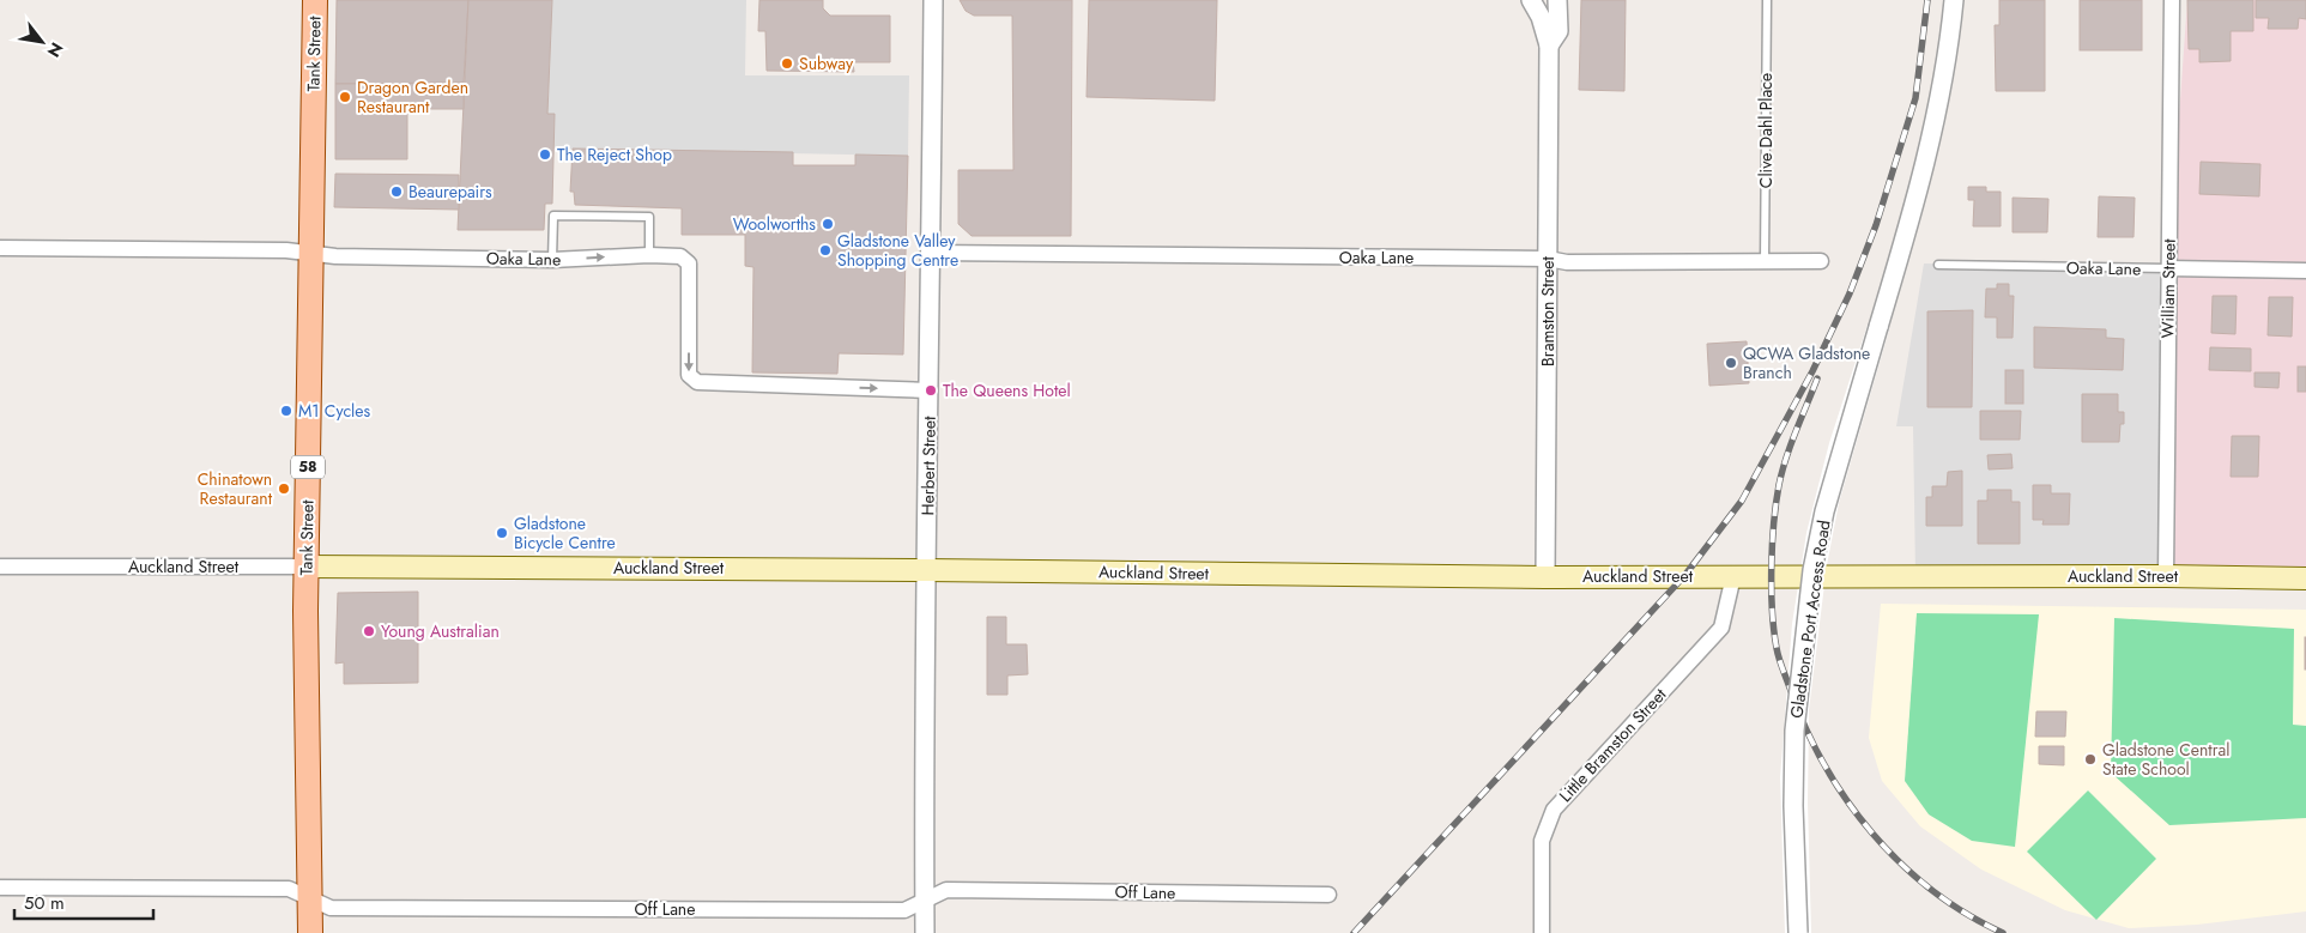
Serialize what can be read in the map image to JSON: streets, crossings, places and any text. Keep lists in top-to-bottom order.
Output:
{
  "streets": {
    "main road": ["Tank Street", "58", "Auckland Street"],
    "street": [
      "Oaka Lane",
      "William Street",
      "Bramston Street",
      "Herbert Street",
      "Gladstone Port Access Road",
      "Little Bramston Street",
      "Off Lane"
    ],
    "lane": ["Clive Dahl Place"]
  },
  "crossings": [
    ["Tank Street", "Oaka Lane"],
    ["Tank Street", "Auckland Street"],
    ["Tank Street", "Off Lane"],
    ["Clive Dahl Place", "Oaka Lane"],
    ["Oaka Lane", "William Street"],
    ["Oaka Lane", "Bramston Street"],
    ["Oaka Lane", "Herbert Street"],
    ["William Street", "Auckland Street"],
    ["Bramston Street", "Auckland Street"],
    ["Herbert Street", "Auckland Street"],
    ["Herbert Street", "Off Lane"],
    ["Auckland Street", "Little Bramston Street"]
  ],
  "places": [
    "Subway",
    "Dragon Garden Restaurant",
    "The Reject Shop",
    "Beaurepairs",
    "Woolworths",
    "Gladstone Valley Shopping Centre",
    "QCWA Gladstone Branch",
    "The Queens Hotel",
    "M1 Cycles",
    "Chinatown Restaurant",
    "Gladstone Bicycle Centre",
    "Young Australian",
    "Gladstone Central State School"
  ],
  "scale_bar": "50 m",
  "north": "bottom right"
}
